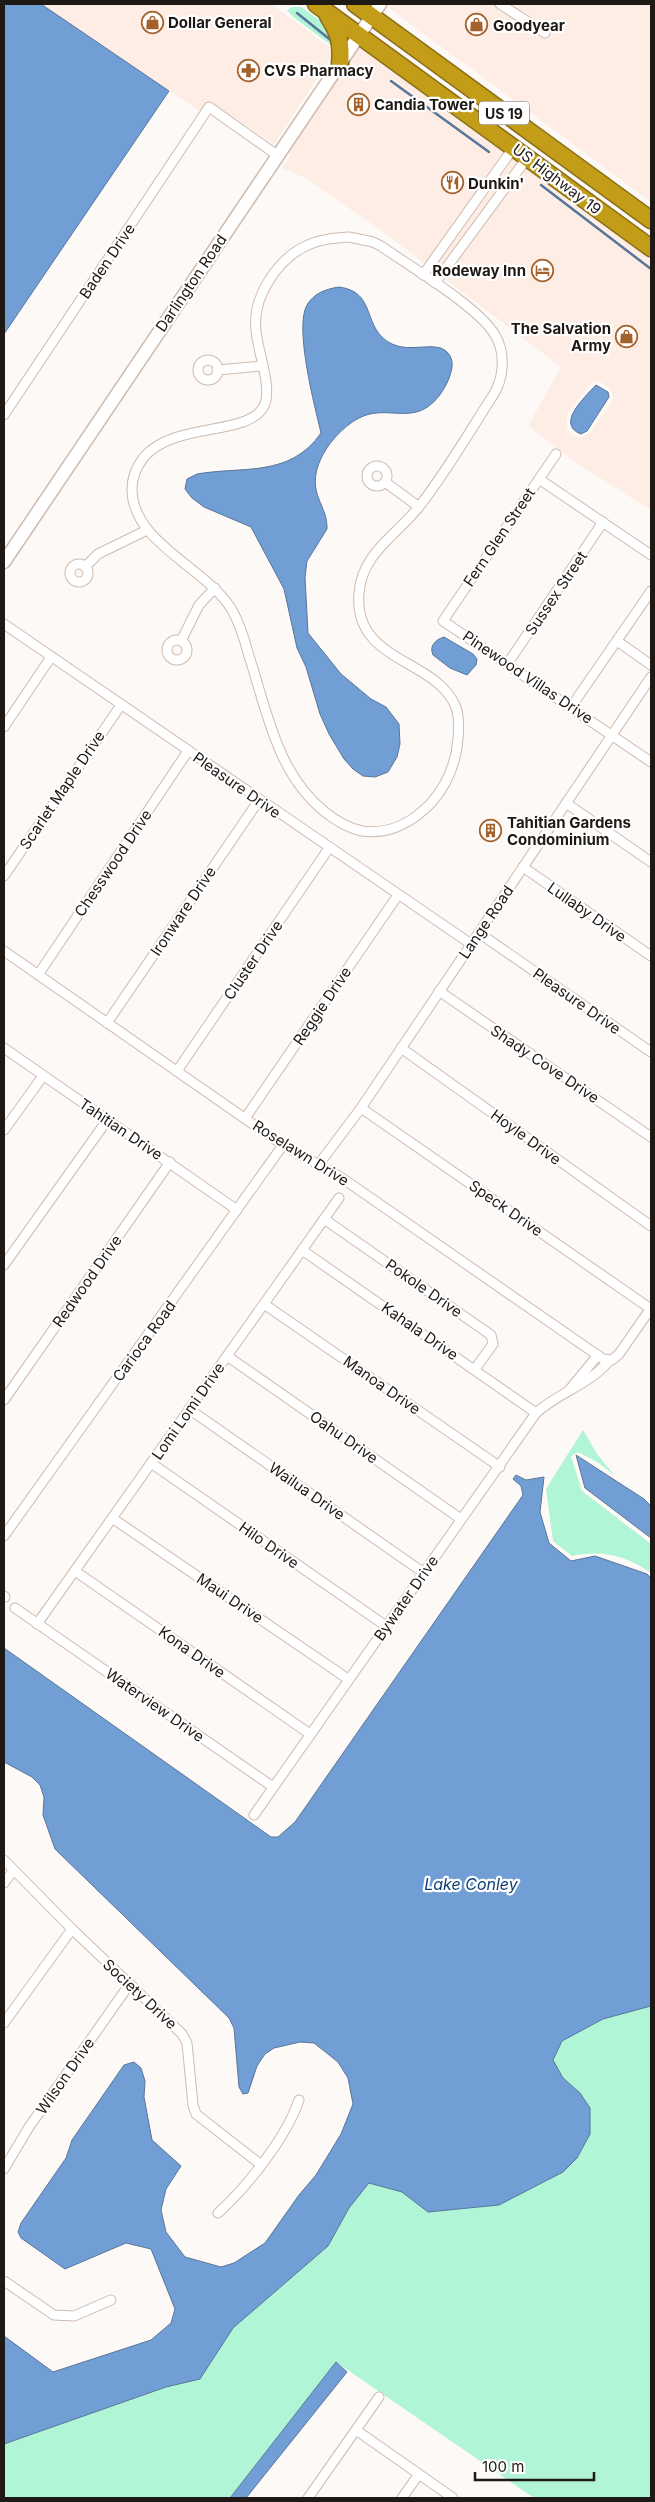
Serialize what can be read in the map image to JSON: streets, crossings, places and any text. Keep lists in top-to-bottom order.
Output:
{
  "streets": {
    "highway": ["US 19", "US Highway 19"],
    "street": [
      "Baden Drive",
      "Darlington Road",
      "Fern Glen Street",
      "Sussex Street",
      "Pinewood Villas Drive",
      "Pleasure Drive",
      "Scarlet Maple Drive",
      "Chesswood Drive",
      "Ironware Drive",
      "Lullaby Drive",
      "Lange Road",
      "Cluster Drive",
      "Reggie Drive",
      "Shady Cove Drive",
      "Tahitian Drive",
      "Hoyle Drive",
      "Roselawn Drive",
      "Speck Drive",
      "Redwood Drive",
      "Pokole Drive",
      "Kahala Drive",
      "Carioca Road",
      "Manoa Drive",
      "Lomi Lomi Drive",
      "Oahu Drive",
      "Wailua Drive",
      "Hilo Drive",
      "Maui Drive",
      "Bywater Drive",
      "Kona Drive",
      "Waterview Drive",
      "Society Drive",
      "Wilson Drive"
    ]
  },
  "crossings": [
    ["US Highway 19", "Darlington Road"],
    ["Baden Drive", "Darlington Road"],
    ["Fern Glen Street", "Pinewood Villas Drive"],
    ["Sussex Street", "Pinewood Villas Drive"],
    ["Pinewood Villas Drive", "Lange Road"],
    ["Pleasure Drive", "Scarlet Maple Drive"],
    ["Pleasure Drive", "Chesswood Drive"],
    ["Pleasure Drive", "Ironware Drive"],
    ["Pleasure Drive", "Lange Road"],
    ["Pleasure Drive", "Cluster Drive"],
    ["Pleasure Drive", "Reggie Drive"],
    ["Chesswood Drive", "Roselawn Drive"],
    ["Ironware Drive", "Roselawn Drive"],
    ["Lullaby Drive", "Lange Road"],
    ["Lange Road", "Shady Cove Drive"],
    ["Lange Road", "Hoyle Drive"],
    ["Lange Road", "Roselawn Drive"],
    ["Lange Road", "Speck Drive"],
    ["Cluster Drive", "Roselawn Drive"],
    ["Reggie Drive", "Roselawn Drive"],
    ["Tahitian Drive", "Redwood Drive"],
    ["Tahitian Drive", "Carioca Road"],
    ["Roselawn Drive", "Carioca Road"],
    ["Roselawn Drive", "Bywater Drive"],
    ["Speck Drive", "Bywater Drive"],
    ["Pokole Drive", "Kahala Drive"],
    ["Pokole Drive", "Lomi Lomi Drive"],
    ["Kahala Drive", "Lomi Lomi Drive"],
    ["Kahala Drive", "Bywater Drive"],
    ["Manoa Drive", "Lomi Lomi Drive"],
    ["Manoa Drive", "Bywater Drive"],
    ["Lomi Lomi Drive", "Oahu Drive"],
    ["Lomi Lomi Drive", "Wailua Drive"],
    ["Lomi Lomi Drive", "Hilo Drive"],
    ["Lomi Lomi Drive", "Maui Drive"],
    ["Lomi Lomi Drive", "Kona Drive"],
    ["Lomi Lomi Drive", "Waterview Drive"],
    ["Oahu Drive", "Bywater Drive"],
    ["Wailua Drive", "Bywater Drive"],
    ["Hilo Drive", "Bywater Drive"],
    ["Maui Drive", "Bywater Drive"],
    ["Bywater Drive", "Kona Drive"],
    ["Bywater Drive", "Waterview Drive"],
    ["Society Drive", "Wilson Drive"]
  ],
  "water": ["Lake Conley"],
  "places": {
    "shop": ["Dollar General", "Goodyear", "The Salvation Army"],
    "pharmacy": ["CVS Pharmacy"],
    "building": ["Candia Tower", "Tahitian Gardens Condominium"],
    "restaurant": ["Dunkin'"],
    "hotel": ["Rodeway Inn"]
  },
  "scale_bar": "100 m"
}
